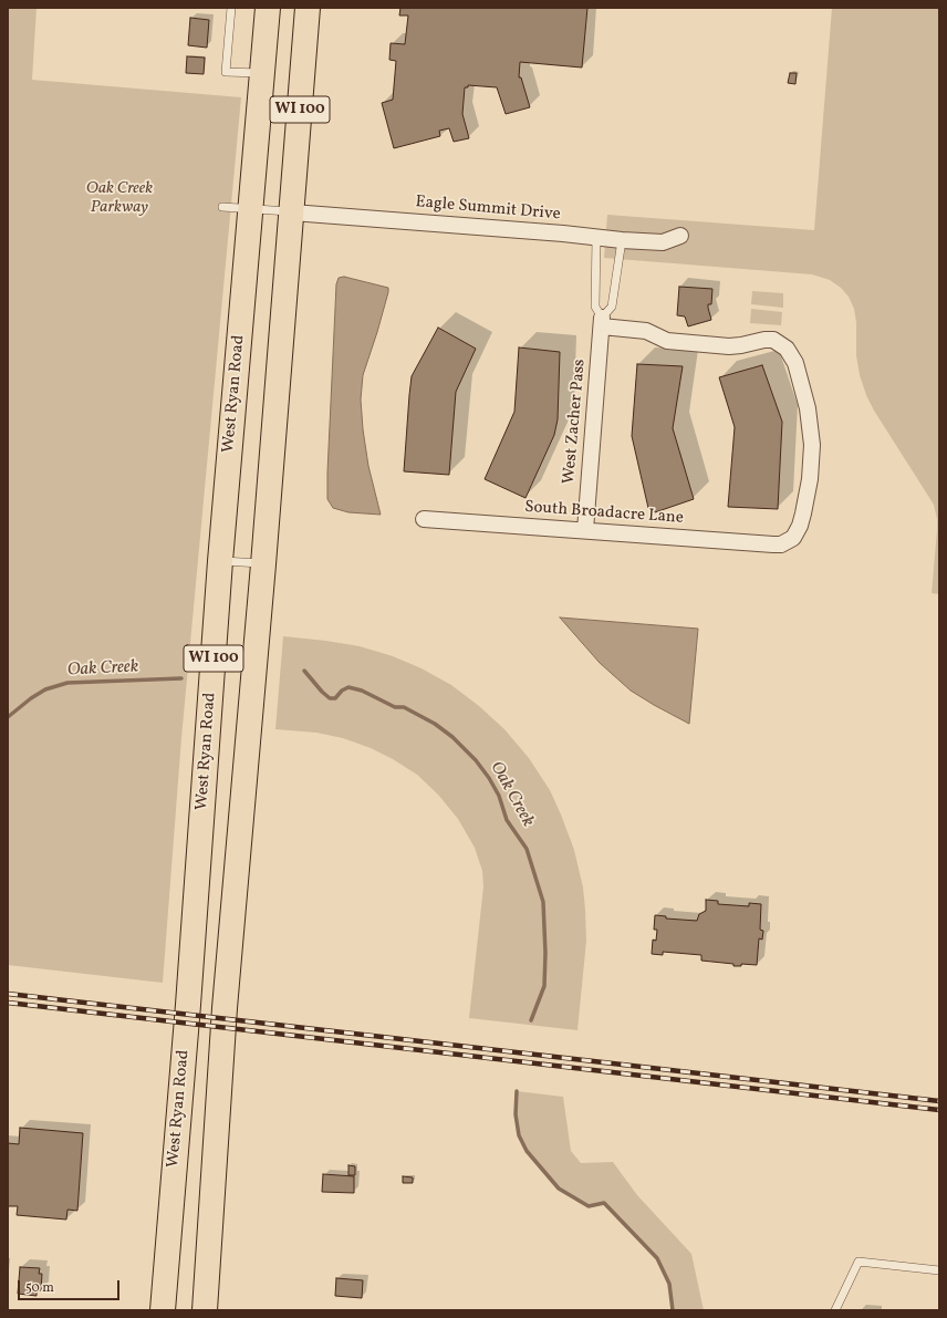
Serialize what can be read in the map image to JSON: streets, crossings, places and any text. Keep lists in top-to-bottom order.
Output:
{
  "streets": {
    "main road": ["WI 100", "West Ryan Road"],
    "street": ["Eagle Summit Drive", "West Zacher Pass", "South Broadacre Lane"]
  },
  "crossings": [
    ["WI 100", "Eagle Summit Drive"],
    ["Eagle Summit Drive", "West Zacher Pass"],
    ["West Zacher Pass", "South Broadacre Lane"]
  ],
  "water": ["Oak Creek"],
  "parks": ["Oak Creek Parkway"],
  "scale_bar": "50 m"
}
